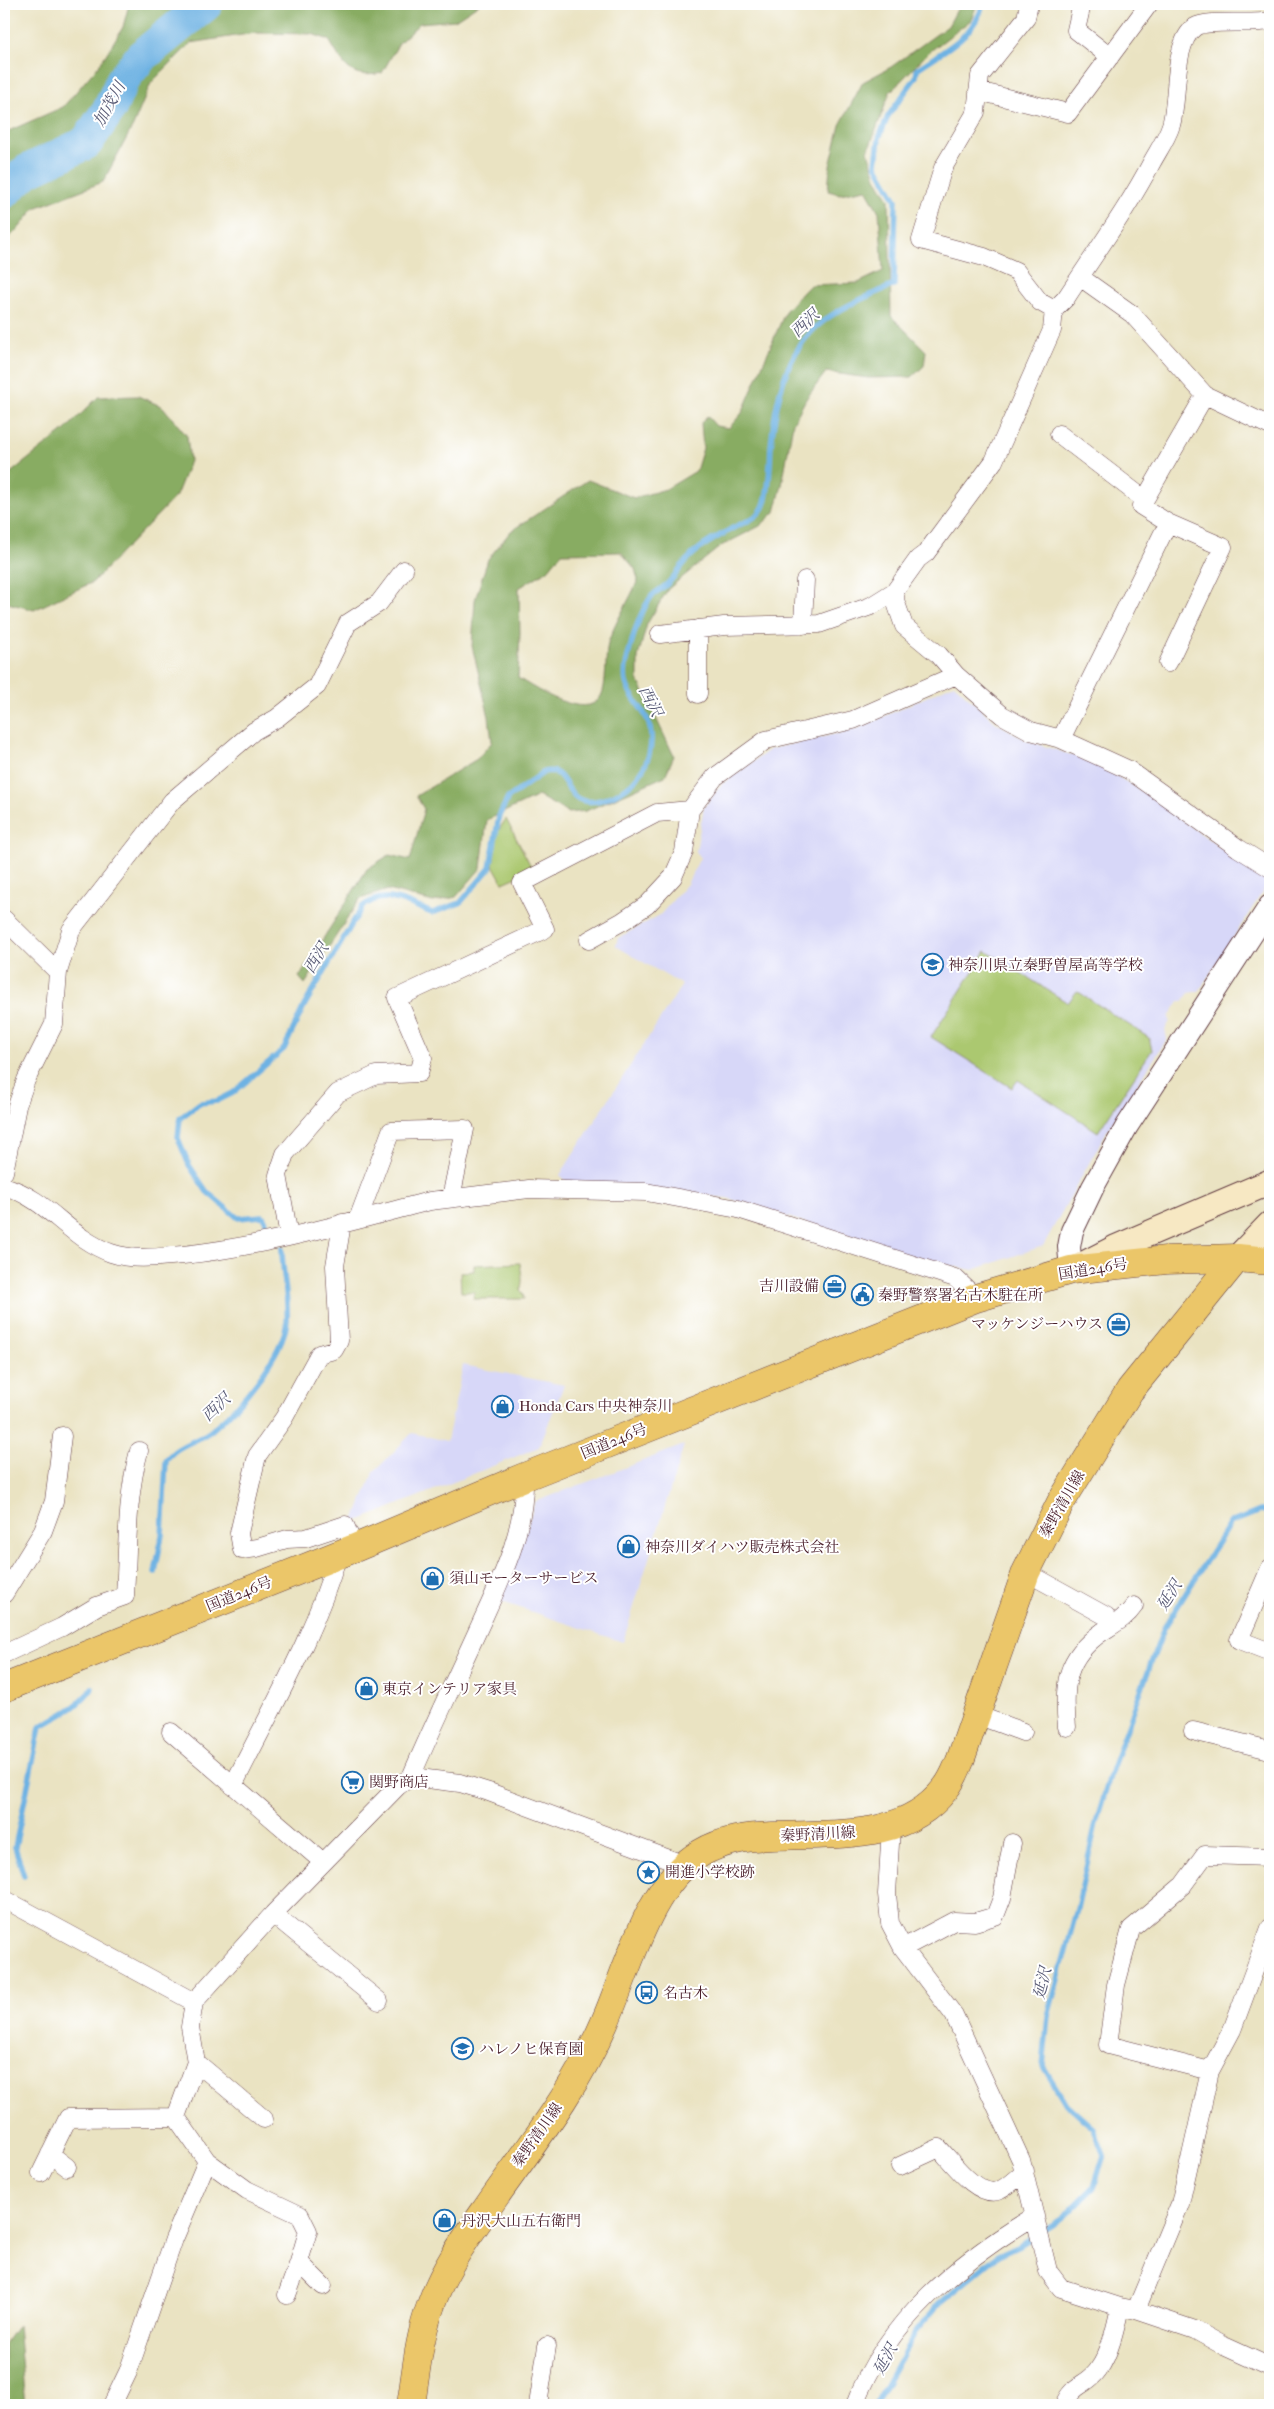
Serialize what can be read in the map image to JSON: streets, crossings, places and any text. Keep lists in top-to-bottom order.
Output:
{
  "streets": {
    "main road": ["国道246号", "秦野清川線"]
  },
  "crossings": [
    ["国道246号", "秦野清川線"]
  ],
  "water": ["加茂川", "西沢", "延沢"],
  "places": {
    "school or university": ["神奈川県立秦野曽屋高等学校", "ハレノヒ保育園"],
    "office": ["吉川設備", "マッケンジーハウス"],
    "public building": ["秦野警察署名古木駐在所"],
    "shop": [
      "Honda Cars 中央神奈川",
      "神奈川ダイハツ販売株式会社",
      "須山モーターサービス",
      "東京インテリア家具",
      "丹沢大山五右衛門"
    ],
    "supermarket": ["関野商店"],
    "place": ["開進小学校跡"],
    "bus stop": ["名古木"]
  }
}
